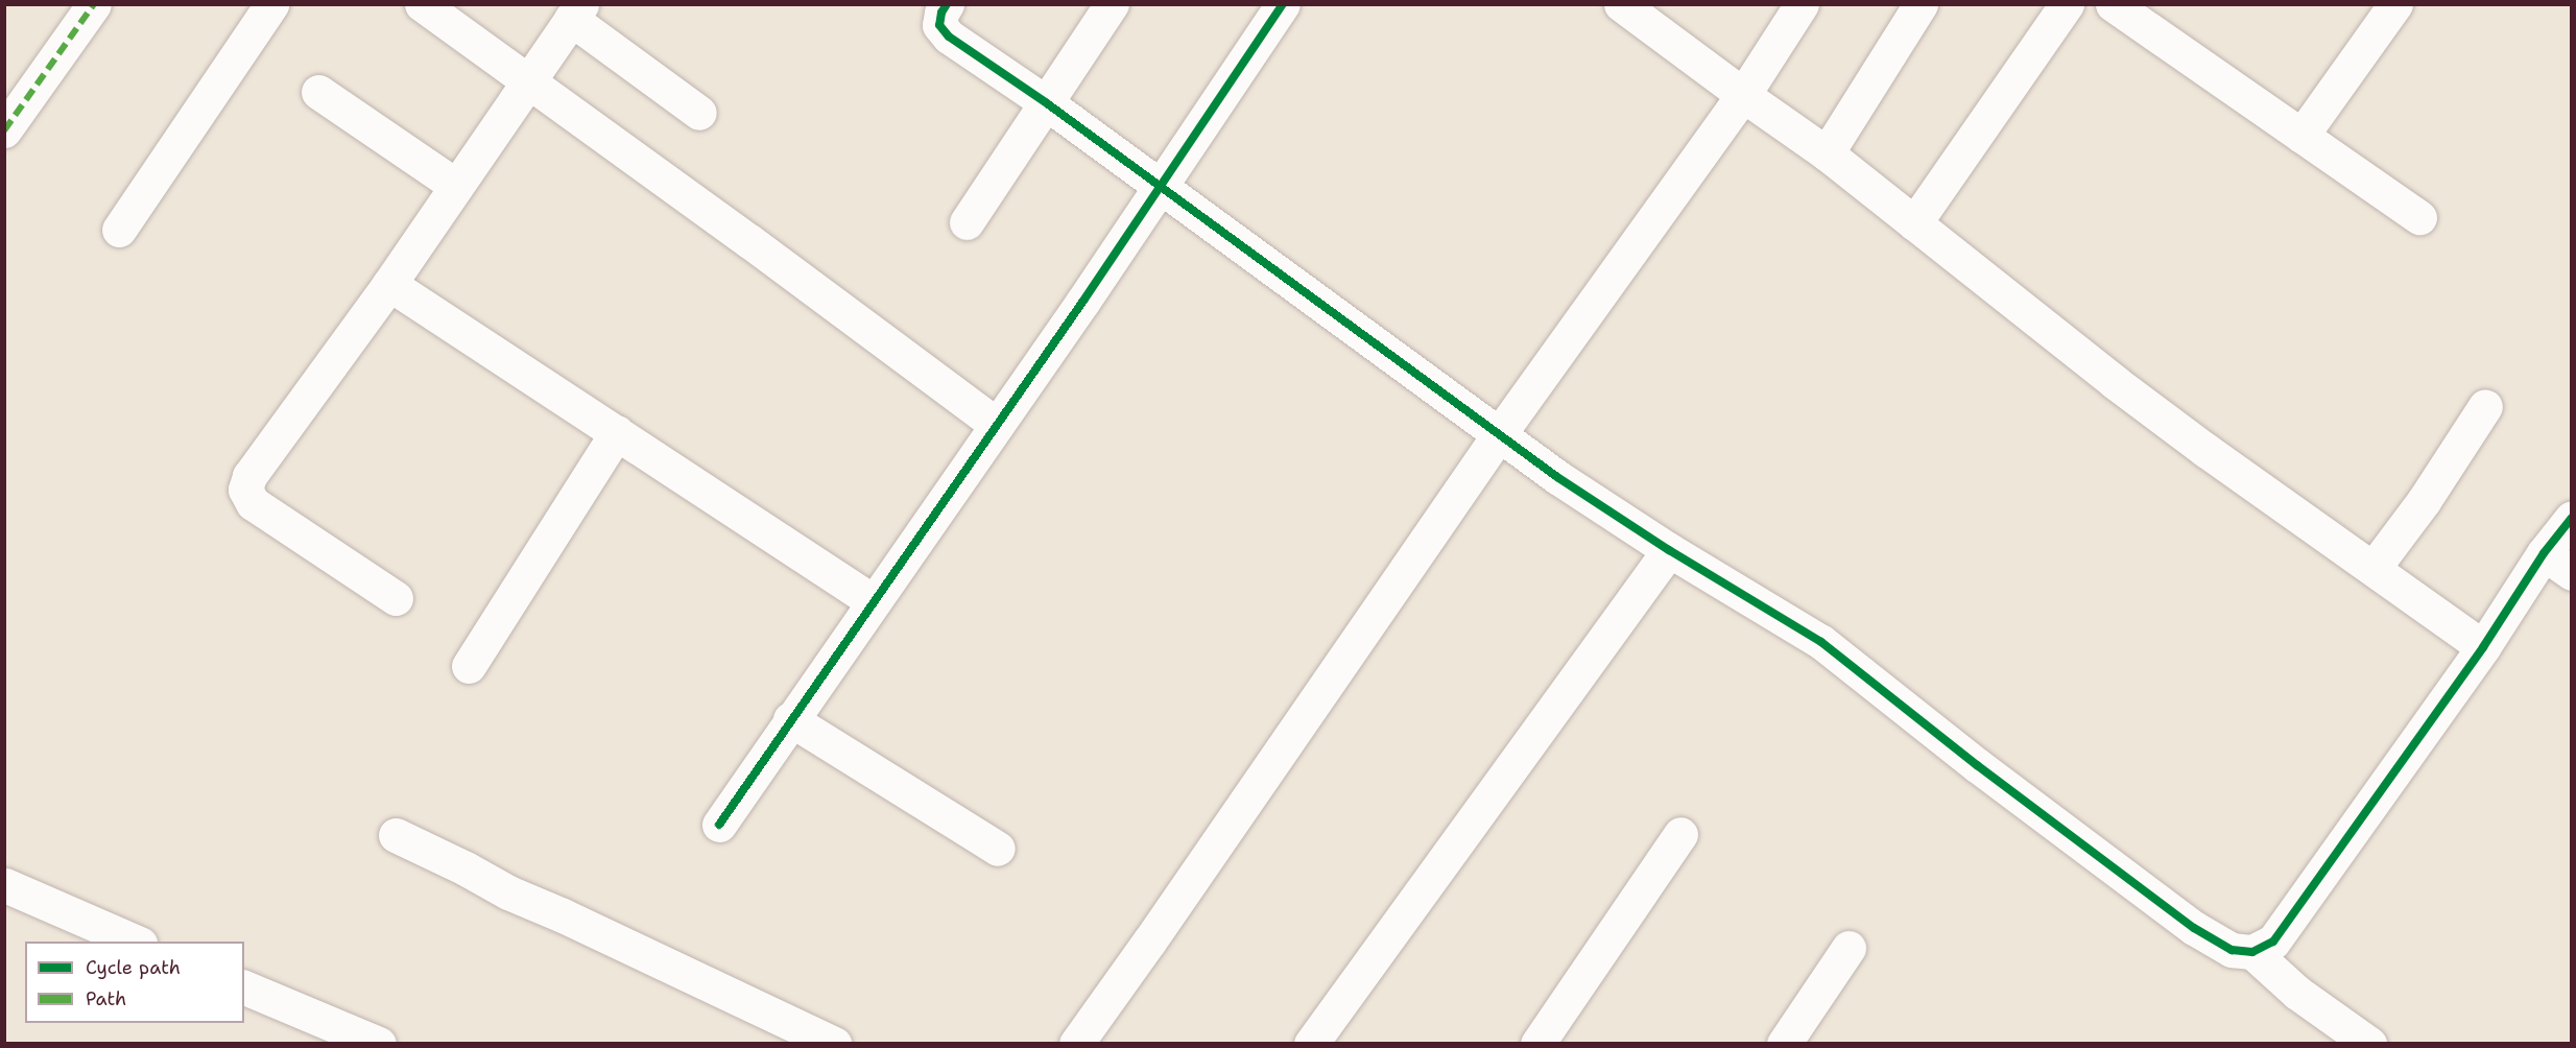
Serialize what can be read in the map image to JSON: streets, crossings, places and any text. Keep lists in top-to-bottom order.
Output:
{
  "legend": ["Cycle path", "Path"]
}
